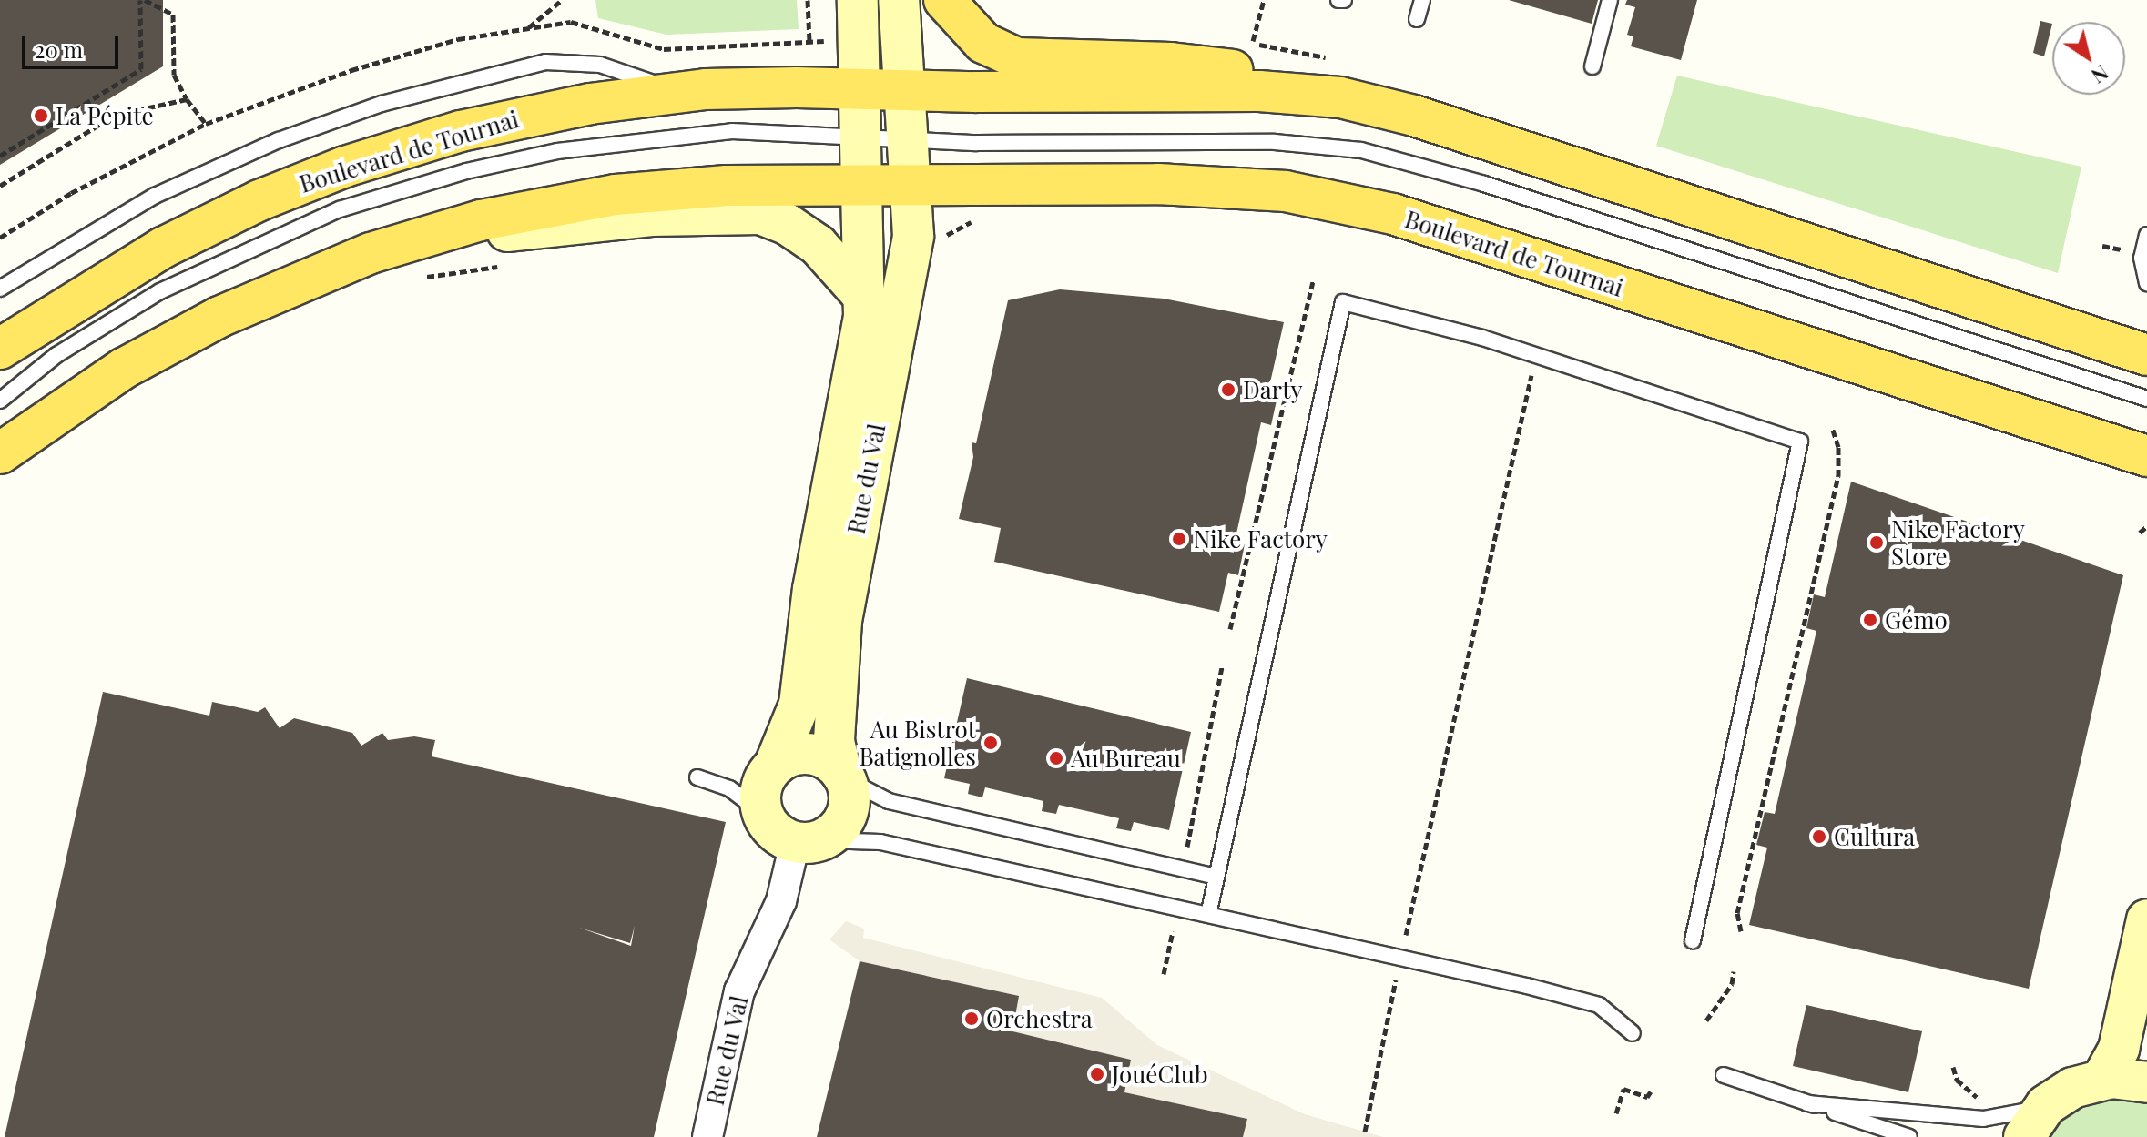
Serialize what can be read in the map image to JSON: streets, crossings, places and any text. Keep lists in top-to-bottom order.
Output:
{
  "streets": {
    "main road": ["Boulevard de Tournai"],
    "street": ["Rue du Val"]
  },
  "crossings": [
    ["Boulevard de Tournai", "Rue du Val"]
  ],
  "places": [
    "La Pépite",
    "Darty",
    "Nike Factory",
    "Nike Factory Store",
    "Gémo",
    "Au Bistrot Batignolles",
    "Au Bureau",
    "Cultura",
    "Orchestra",
    "JouéClub"
  ],
  "scale_bar": "20 m",
  "north": "bottom right"
}
